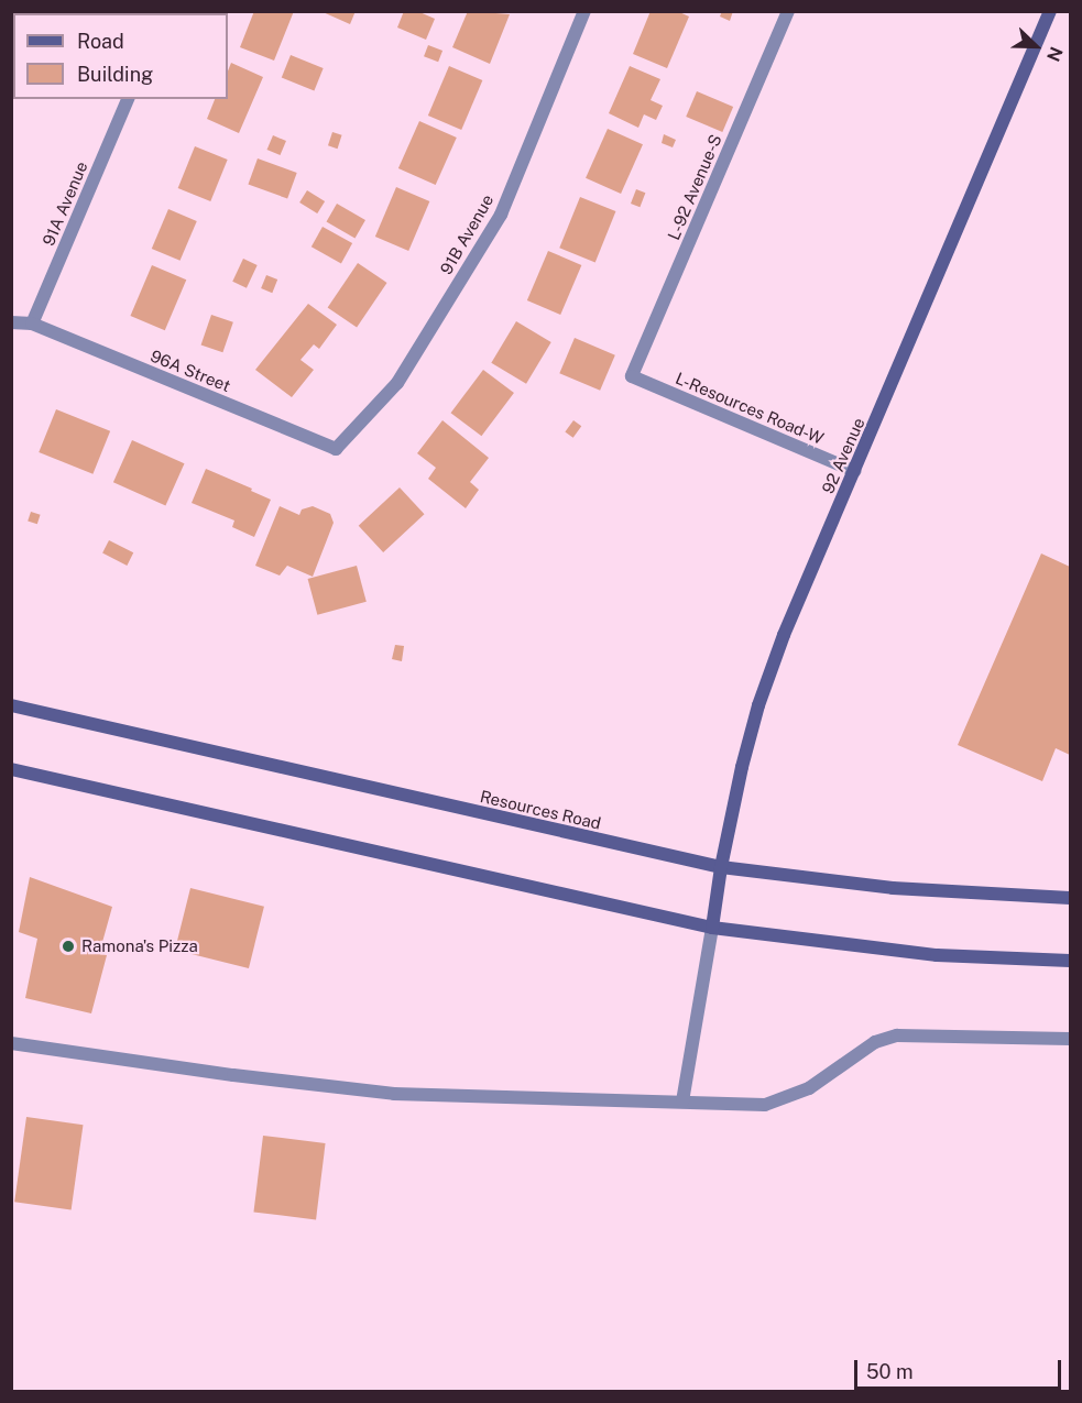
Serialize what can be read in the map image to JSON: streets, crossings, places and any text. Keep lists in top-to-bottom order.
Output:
{
  "streets": {
    "main road": ["92 Avenue", "Resources Road"],
    "street": [
      "L-92 Avenue-S",
      "91A Avenue",
      "91B Avenue",
      "96A Street",
      "L-Resources Road-W"
    ]
  },
  "crossings": [
    ["L-92 Avenue-S", "L-Resources Road-W"],
    ["91A Avenue", "96A Street"],
    ["91B Avenue", "96A Street"],
    ["L-Resources Road-W", "92 Avenue"],
    ["92 Avenue", "Resources Road"]
  ],
  "places": ["Ramona's Pizza"],
  "legend": ["Road", "Building"],
  "scale_bar": "50 m",
  "north": "bottom right"
}
